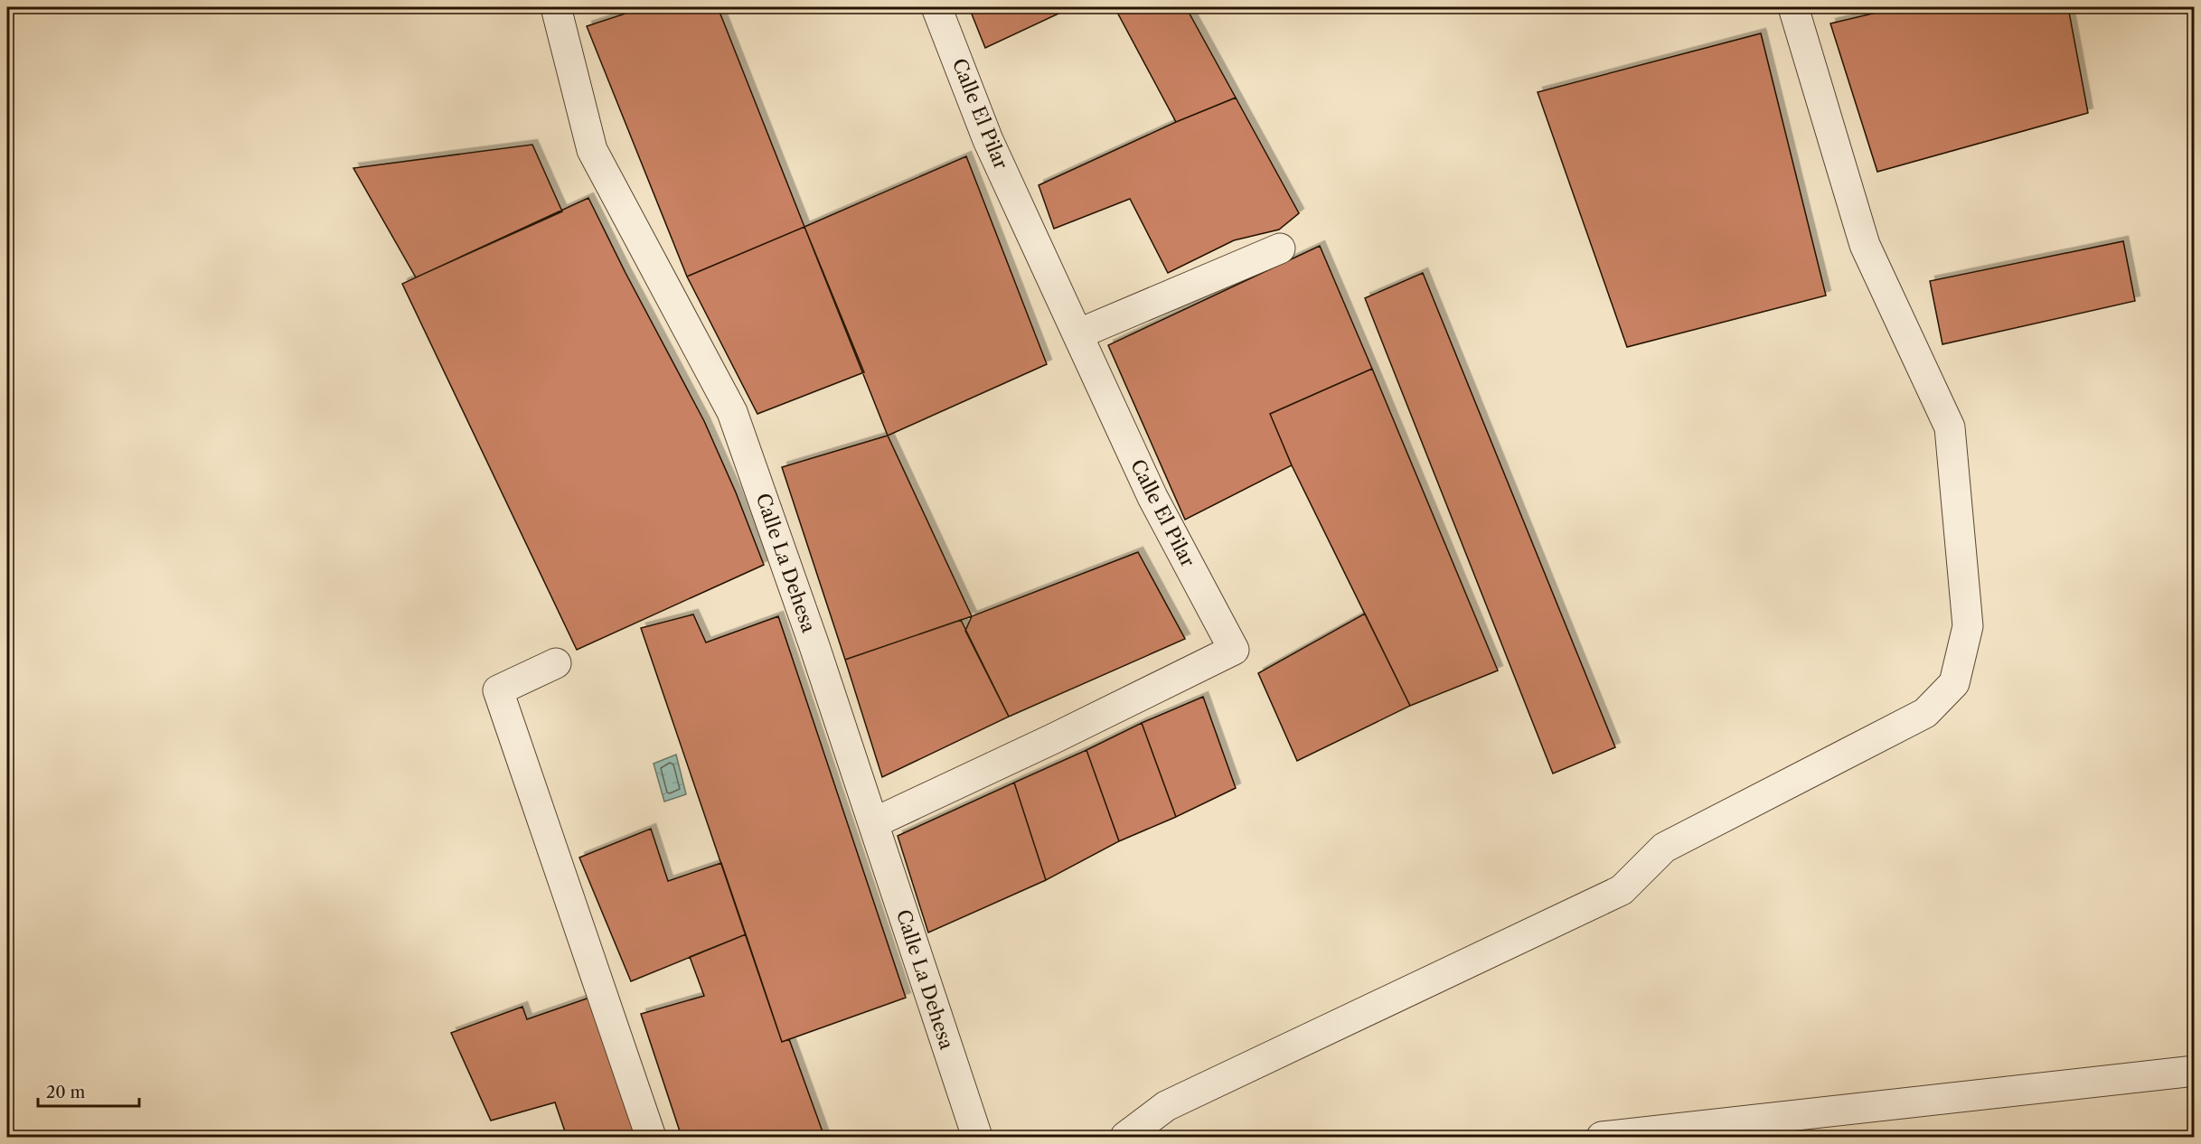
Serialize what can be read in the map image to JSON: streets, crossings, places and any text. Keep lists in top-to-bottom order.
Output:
{
  "streets": {
    "street": ["Calle El Pilar", "Calle La Dehesa"]
  },
  "crossings": [
    ["Calle El Pilar", "Calle La Dehesa"]
  ],
  "scale_bar": "20 m"
}
